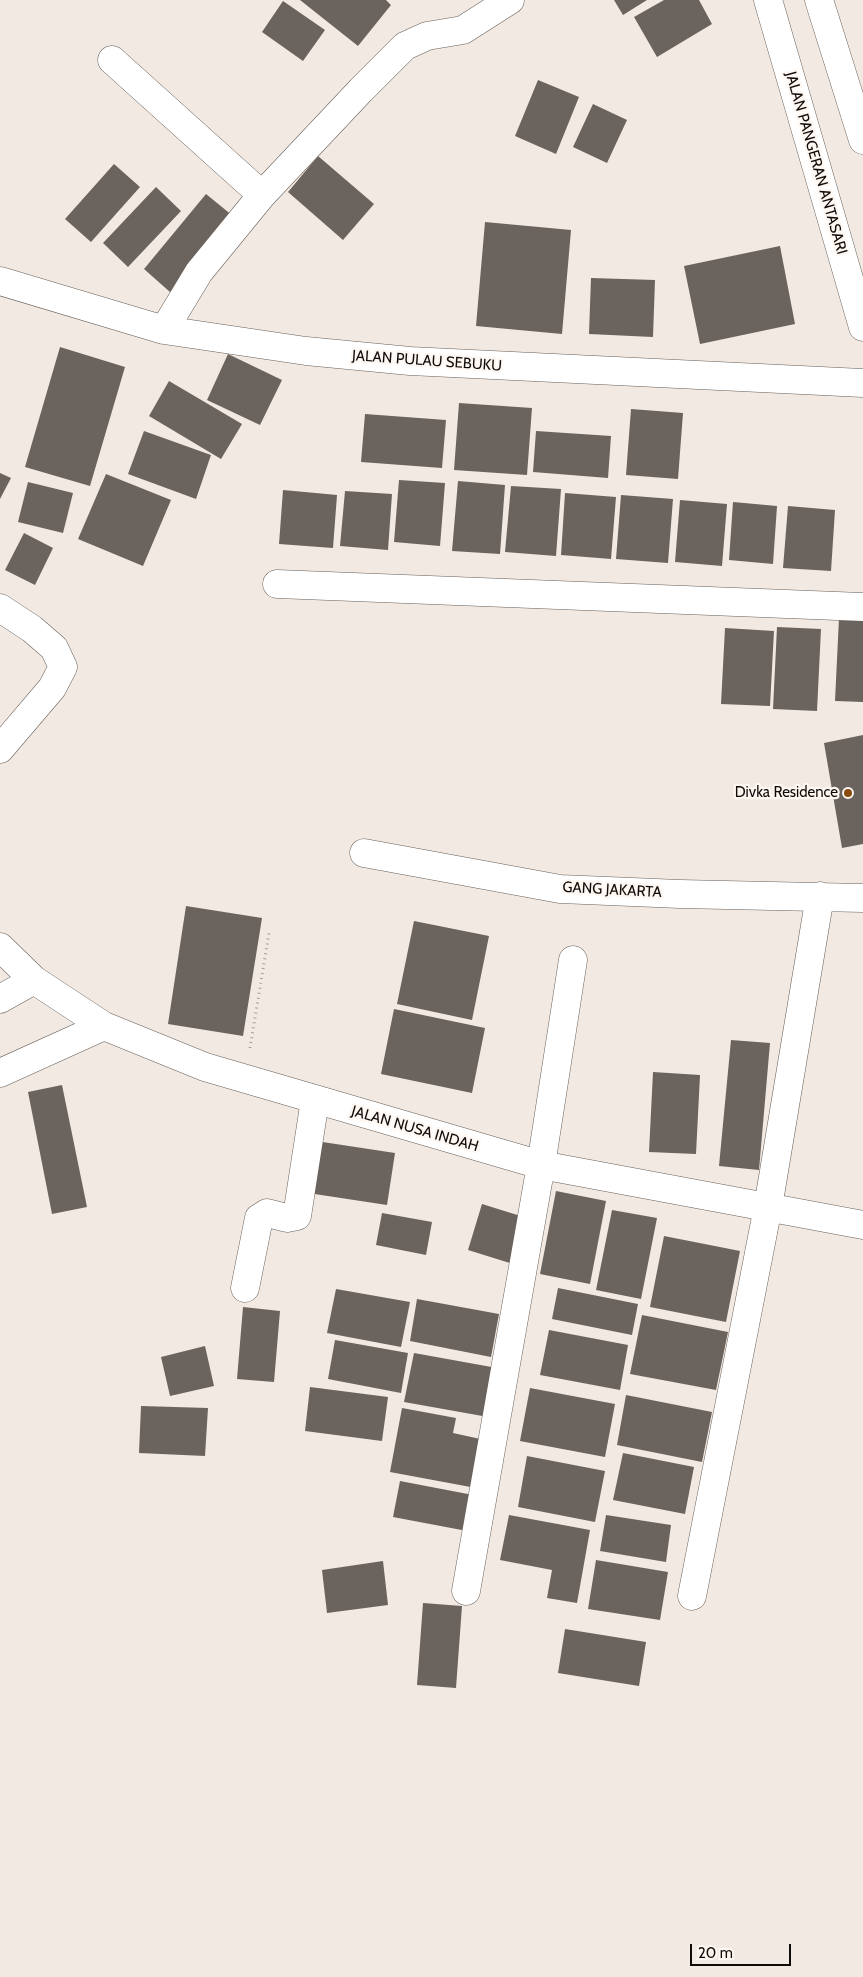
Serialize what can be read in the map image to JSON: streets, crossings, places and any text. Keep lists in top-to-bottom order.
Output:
{
  "streets": {
    "street": [
      "JALAN PANGERAN ANTASARI",
      "JALAN PULAU SEBUKU",
      "GANG JAKARTA",
      "JALAN NUSA INDAH"
    ]
  },
  "places": ["Divka Residence"],
  "scale_bar": "20 m"
}
